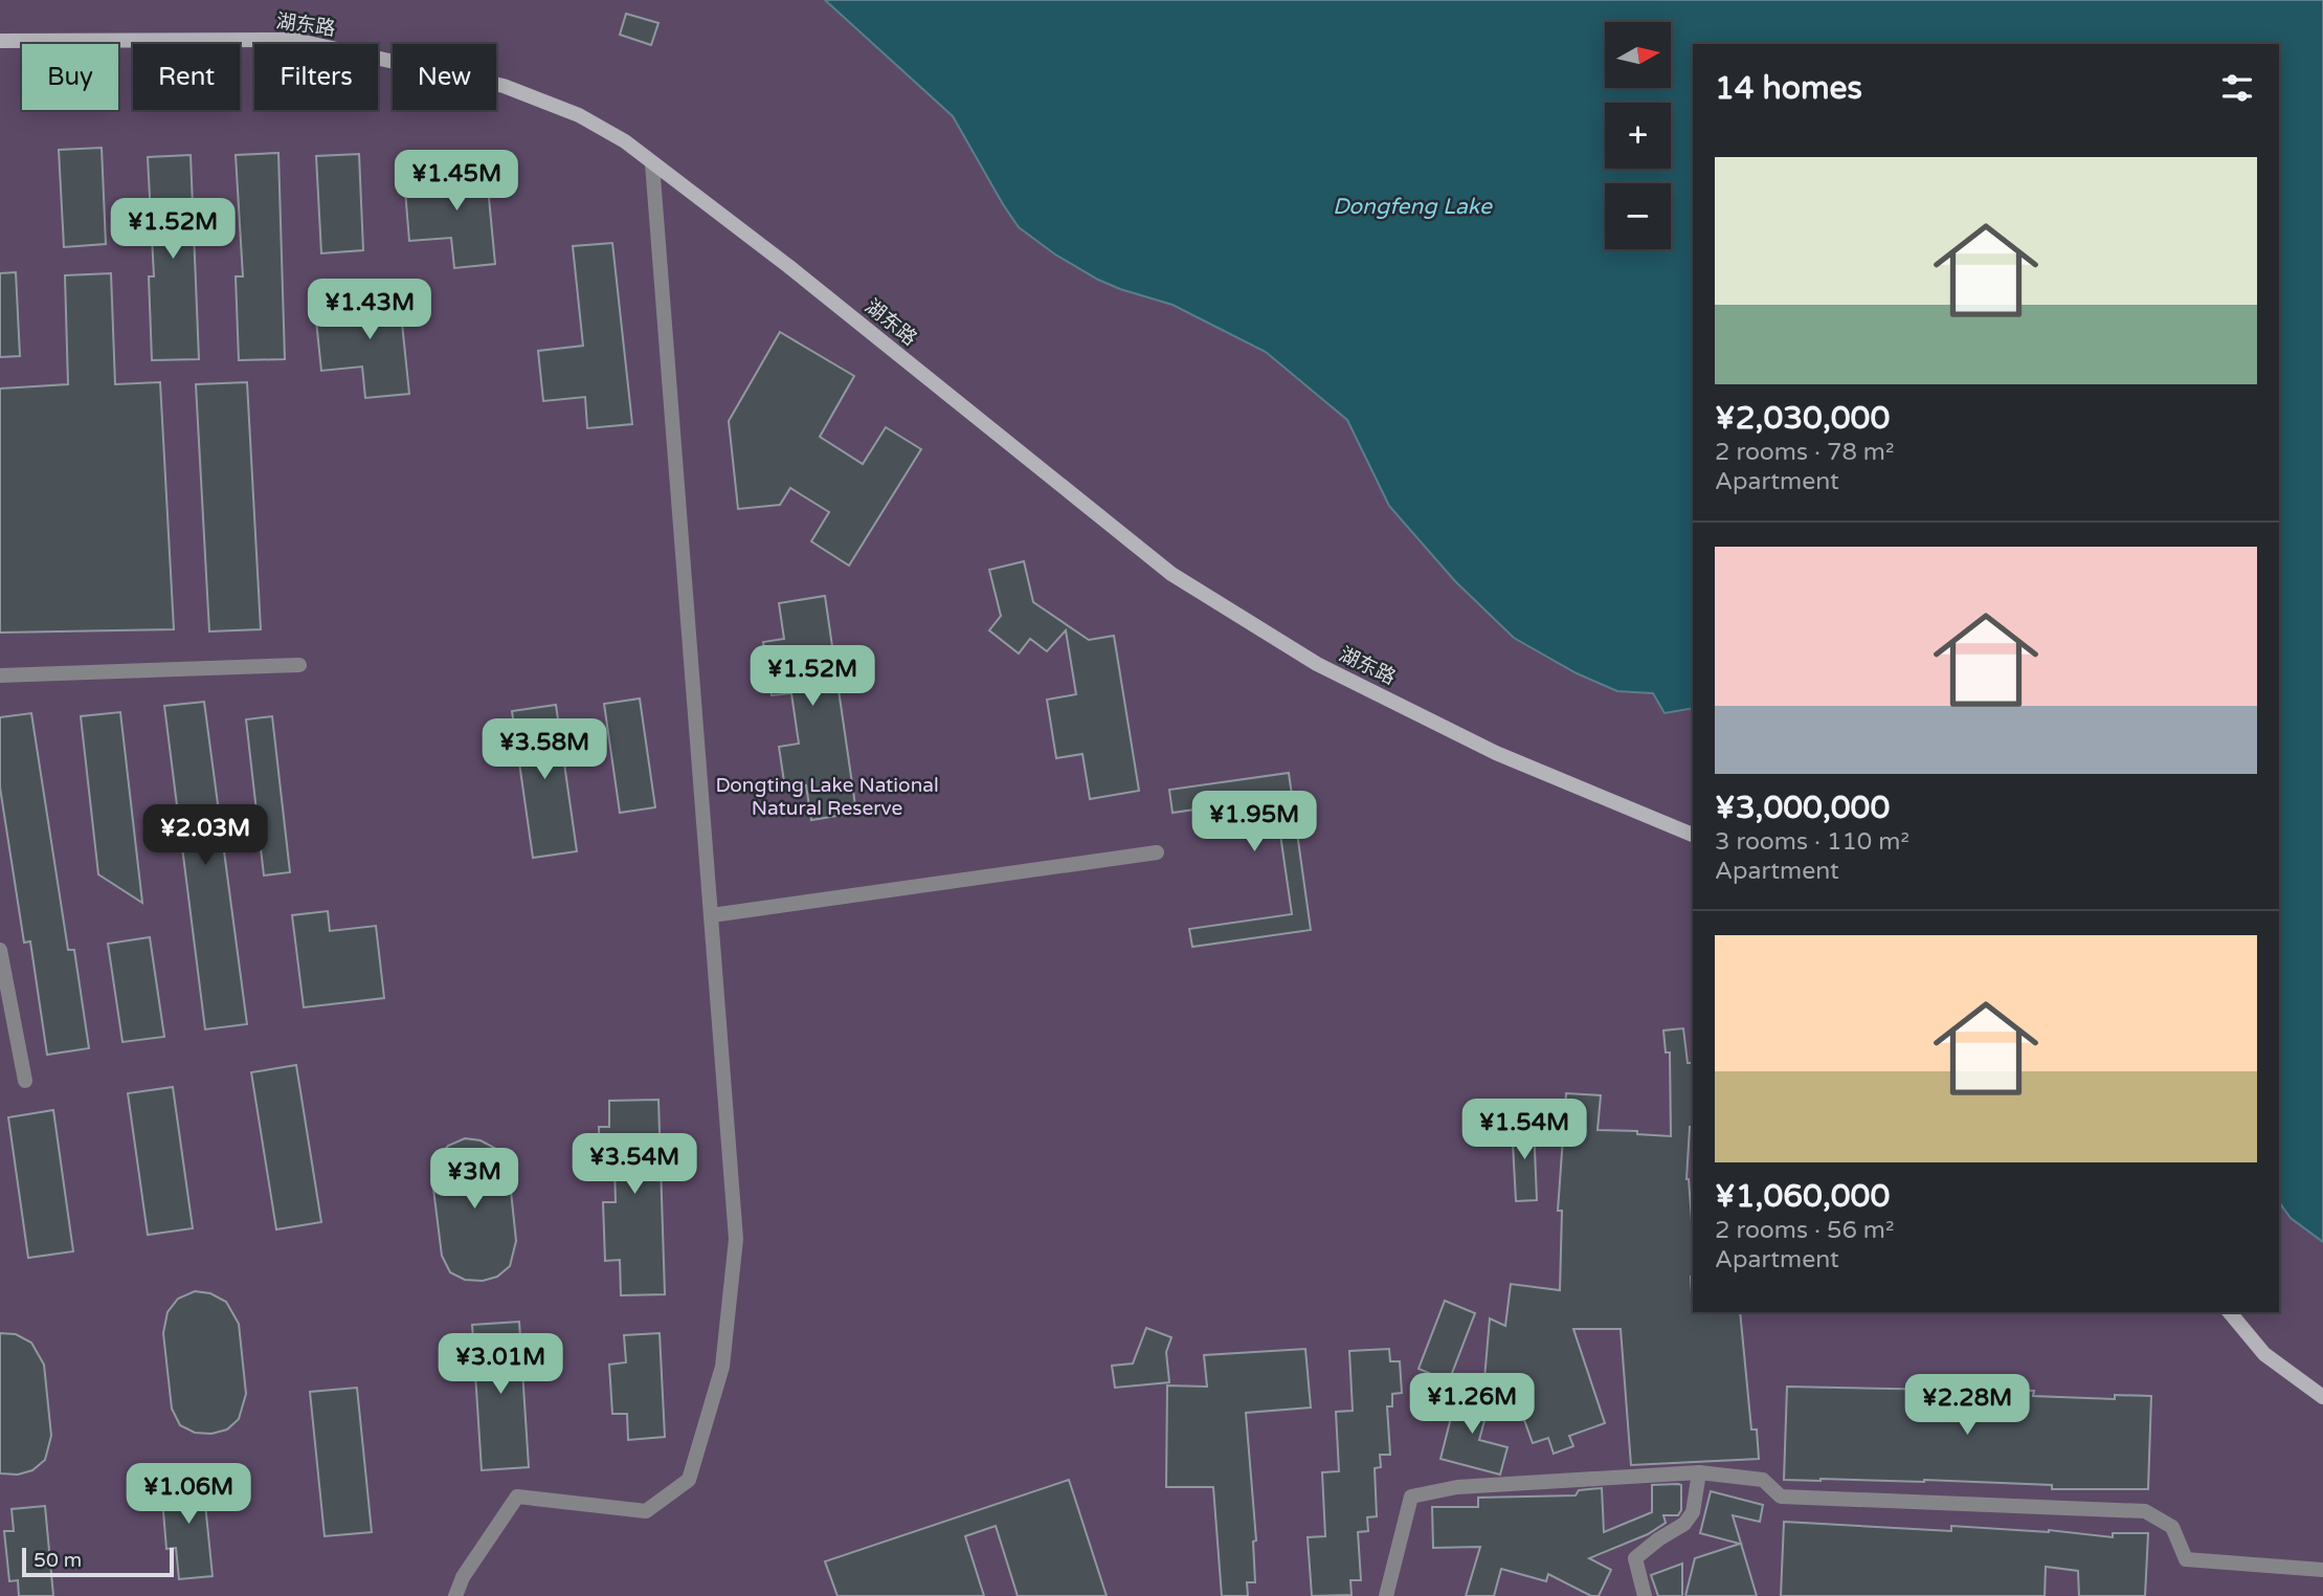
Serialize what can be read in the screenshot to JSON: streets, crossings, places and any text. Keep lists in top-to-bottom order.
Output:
{
  "streets": {
    "street": ["湖东路"]
  },
  "water": ["Dongfeng Lake"],
  "parks": ["Dongting Lake National Natural Reserve"],
  "scale_bar": "50 m",
  "north": "right",
  "page": {
    "map_buttons": ["+", "−"],
    "chip": [
      "Buy",
      "Rent",
      "Filters",
      "New"
    ],
    "heading": "14 homes",
    "list": [
      {
        "name": "¥2,030,000",
        "note": "2 rooms · 78 m² · Apartment"
      },
      {
        "name": "¥3,000,000",
        "note": "3 rooms · 110 m² · Apartment"
      },
      {
        "name": "¥1,060,000",
        "note": "2 rooms · 56 m² · Apartment"
      }
    ],
    "price": [
      "¥1.45M",
      "¥1.52M",
      "¥1.43M",
      "¥1.52M",
      "¥3.58M",
      "¥1.95M",
      "¥2.03M",
      "¥1.54M",
      "¥3.54M",
      "¥3M",
      "¥3.01M",
      "¥1.26M",
      "¥2.28M",
      "¥1.06M"
    ],
    "scale": "50 m"
  }
}
